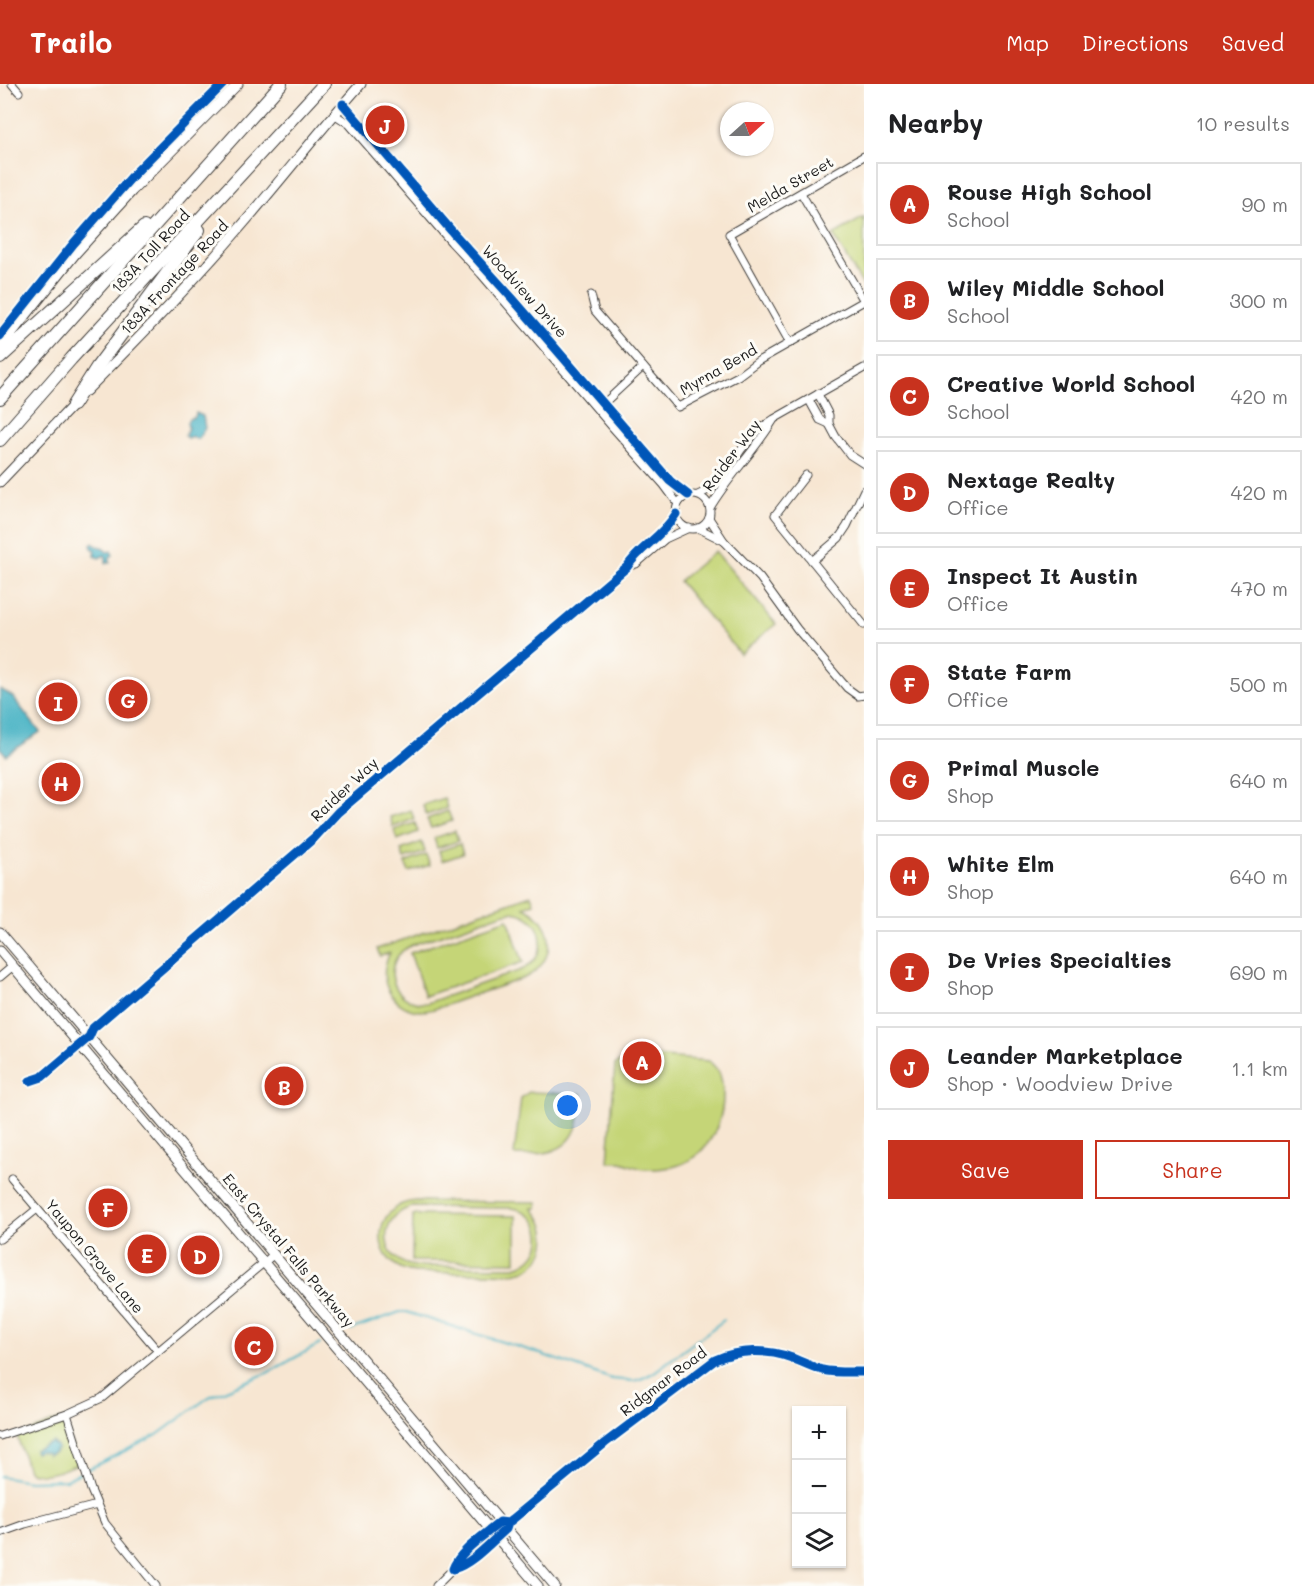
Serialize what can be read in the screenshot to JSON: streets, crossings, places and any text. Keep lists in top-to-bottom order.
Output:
{
  "streets": {
    "highway": ["183A Toll Road"],
    "main road": ["183A Frontage Road", "East Crystal Falls Parkway"],
    "street": [
      "Melda Street",
      "Woodview Drive",
      "Myrna Bend",
      "Raider Way",
      "Yaupon Grove Lane",
      "Ridgmar Road"
    ]
  },
  "crossings": [
    ["Melda Street", "Myrna Bend"],
    ["183A Frontage Road", "Woodview Drive"],
    ["Woodview Drive", "Raider Way"],
    ["Raider Way", "East Crystal Falls Parkway"],
    ["East Crystal Falls Parkway", "Ridgmar Road"]
  ],
  "north": "right",
  "page": {
    "header": "Trailo",
    "nav": ["Map", "Directions", "Saved"],
    "heading": ["Nearby", "10 results"],
    "pins": [
      "J",
      "G",
      "I",
      "H",
      "A",
      "B",
      "F",
      "E",
      "D",
      "C"
    ],
    "list": [
      {
        "mark": "A",
        "name": "Rouse High School",
        "note": "School",
        "value": "90 m"
      },
      {
        "mark": "B",
        "name": "Wiley Middle School",
        "note": "School",
        "value": "300 m"
      },
      {
        "mark": "C",
        "name": "Creative World School",
        "note": "School",
        "value": "420 m"
      },
      {
        "mark": "D",
        "name": "Nextage Realty",
        "note": "Office",
        "value": "420 m"
      },
      {
        "mark": "E",
        "name": "Inspect It Austin",
        "note": "Office",
        "value": "470 m"
      },
      {
        "mark": "F",
        "name": "State Farm",
        "note": "Office",
        "value": "500 m"
      },
      {
        "mark": "G",
        "name": "Primal Muscle",
        "note": "Shop",
        "value": "640 m"
      },
      {
        "mark": "H",
        "name": "White Elm",
        "note": "Shop",
        "value": "640 m"
      },
      {
        "mark": "I",
        "name": "De Vries Specialties",
        "note": "Shop",
        "value": "690 m"
      },
      {
        "mark": "J",
        "name": "Leander Marketplace",
        "note": "Shop · Woodview Drive",
        "value": "1.1 km"
      }
    ],
    "buttons": ["Save", "Share"],
    "map_buttons": ["+", "−"]
  }
}
